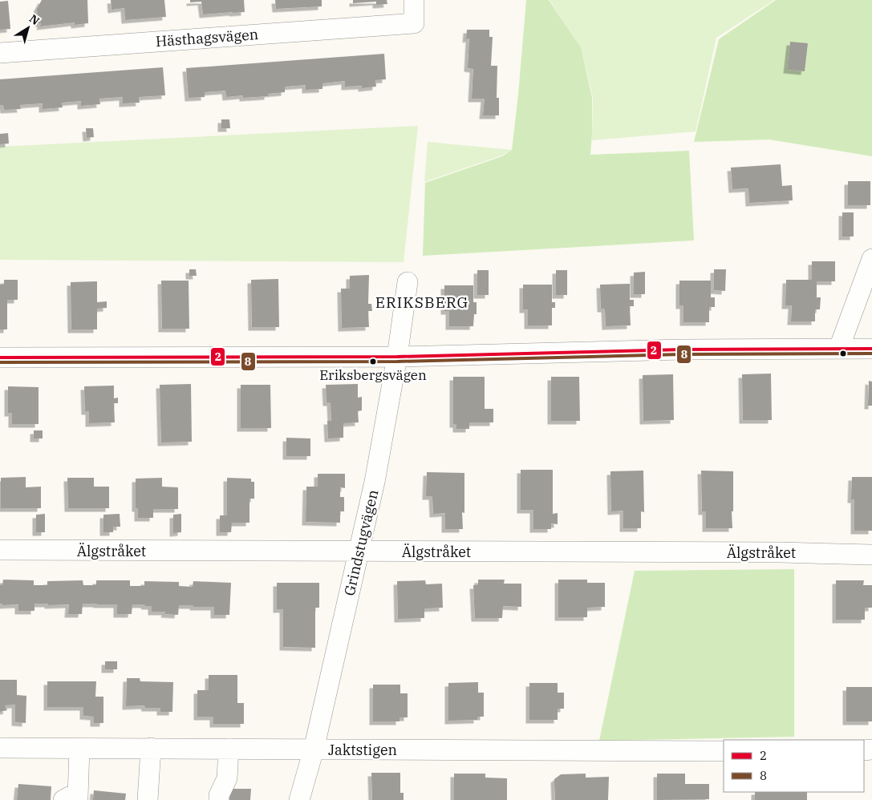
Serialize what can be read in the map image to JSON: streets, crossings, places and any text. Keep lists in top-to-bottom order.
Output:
{
  "streets": {
    "street": [
      "Hästhagsvägen",
      "Grindstugvägen",
      "Älgstråket",
      "Jaktstigen"
    ]
  },
  "crossings": [
    ["Grindstugvägen", "Älgstråket"],
    ["Grindstugvägen", "Jaktstigen"]
  ],
  "districts": ["ERIKSBERG"],
  "places": ["Eriksbergsvägen"],
  "lines": ["transit line 2", "transit line 8"],
  "legend": ["2", "8"],
  "north": "top right"
}
